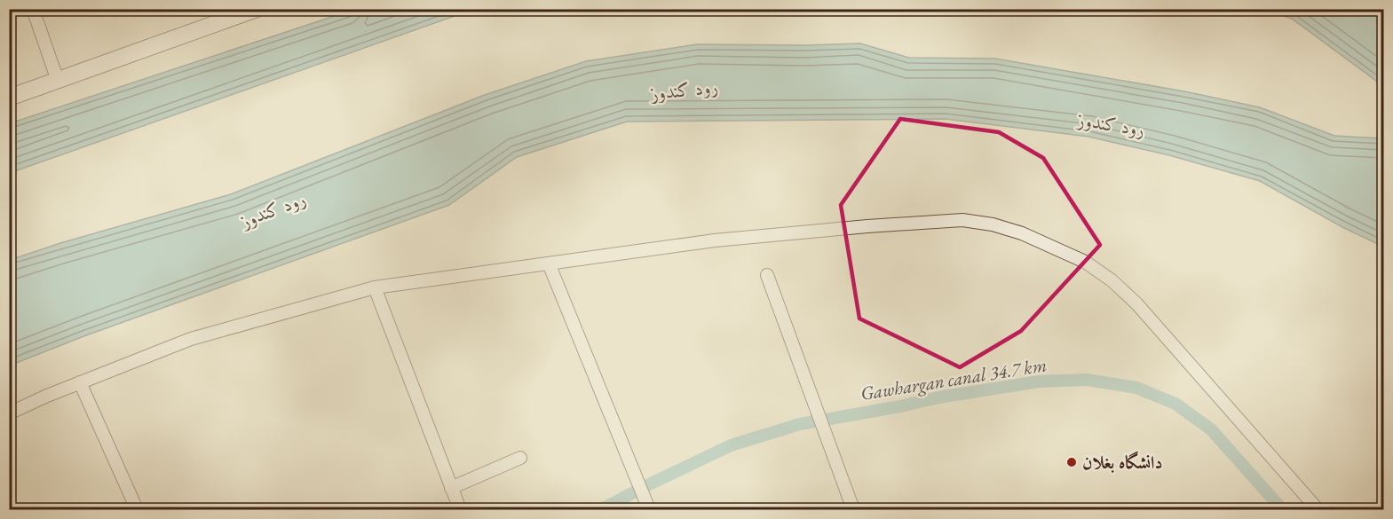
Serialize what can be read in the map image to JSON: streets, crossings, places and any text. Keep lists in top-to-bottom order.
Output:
{
  "water": ["رود کندوز", "Gawhargan canal 34.7 km"],
  "places": ["دانشگاه بغلان"]
}
